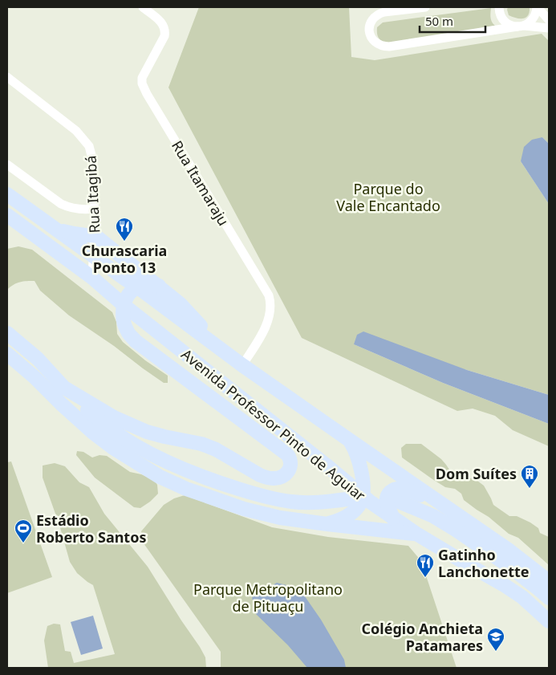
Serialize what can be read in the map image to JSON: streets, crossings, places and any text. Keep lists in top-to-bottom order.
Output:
{
  "streets": {
    "main road": ["Avenida Professor Pinto de Aguiar"],
    "street": ["Rua Itamaraju", "Rua Itagibá"]
  },
  "crossings": [
    ["Rua Itamaraju", "Avenida Professor Pinto de Aguiar"],
    ["Rua Itagibá", "Avenida Professor Pinto de Aguiar"]
  ],
  "parks": ["Parque do Vale Encantado", "Parque Metropolitano de Pituaçu"],
  "places": {
    "restaurant": ["Churascaria Ponto 13", "Gatinho Lanchonette"],
    "building": ["Dom Suítes"],
    "sports": ["Estádio Roberto Santos"],
    "school or university": ["Colégio Anchieta Patamares"]
  },
  "scale_bar": "50 m"
}
